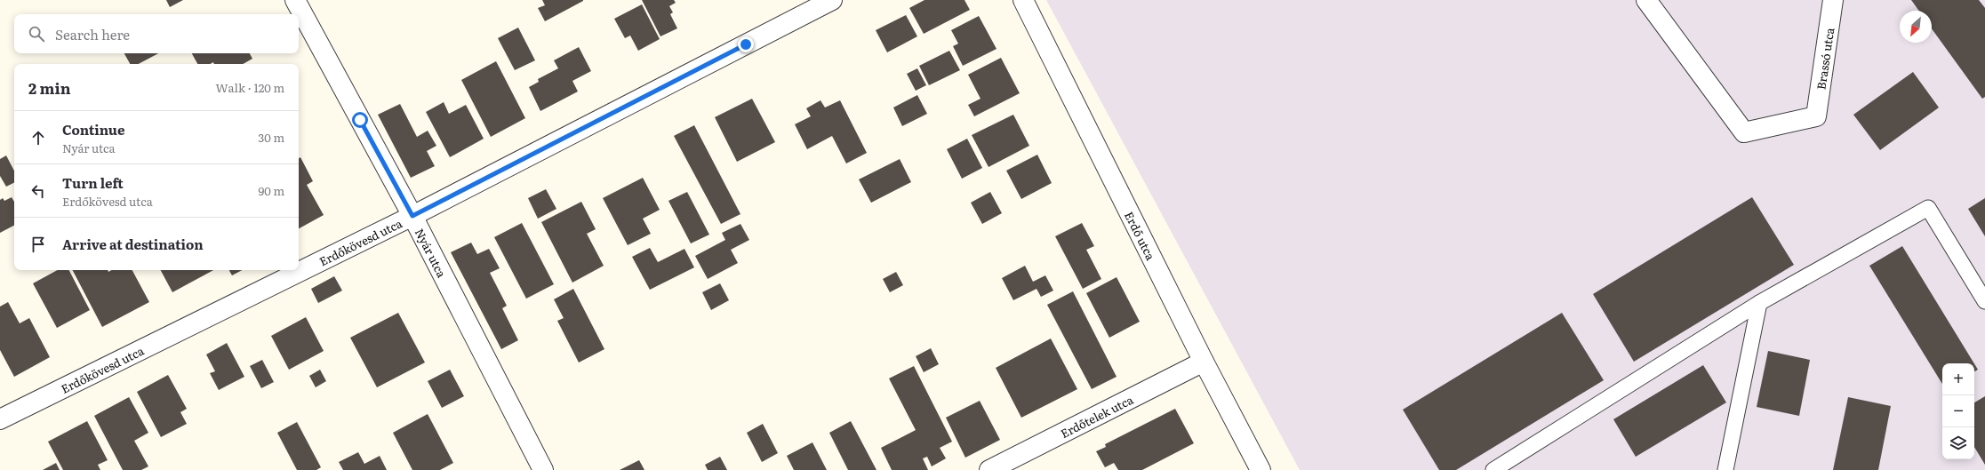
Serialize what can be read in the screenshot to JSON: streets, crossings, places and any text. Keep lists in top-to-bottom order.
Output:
{
  "streets": {
    "street": [
      "Brassó utca",
      "Erdő utca",
      "Erdőkövesd utca",
      "Nyár utca",
      "Erdőtelek utca"
    ]
  },
  "crossings": [
    ["Erdő utca", "Erdőtelek utca"],
    ["Erdőkövesd utca", "Nyár utca"]
  ],
  "north": "bottom left",
  "page": {
    "search": "Search here",
    "heading": ["2 min", "Walk · 120 m"],
    "list": [
      ["Continue", "Nyár utca", "30 m"],
      ["Turn left", "Erdőkövesd utca", "90 m"],
      "Arrive at destination"
    ],
    "map_buttons": ["+", "−"]
  }
}
